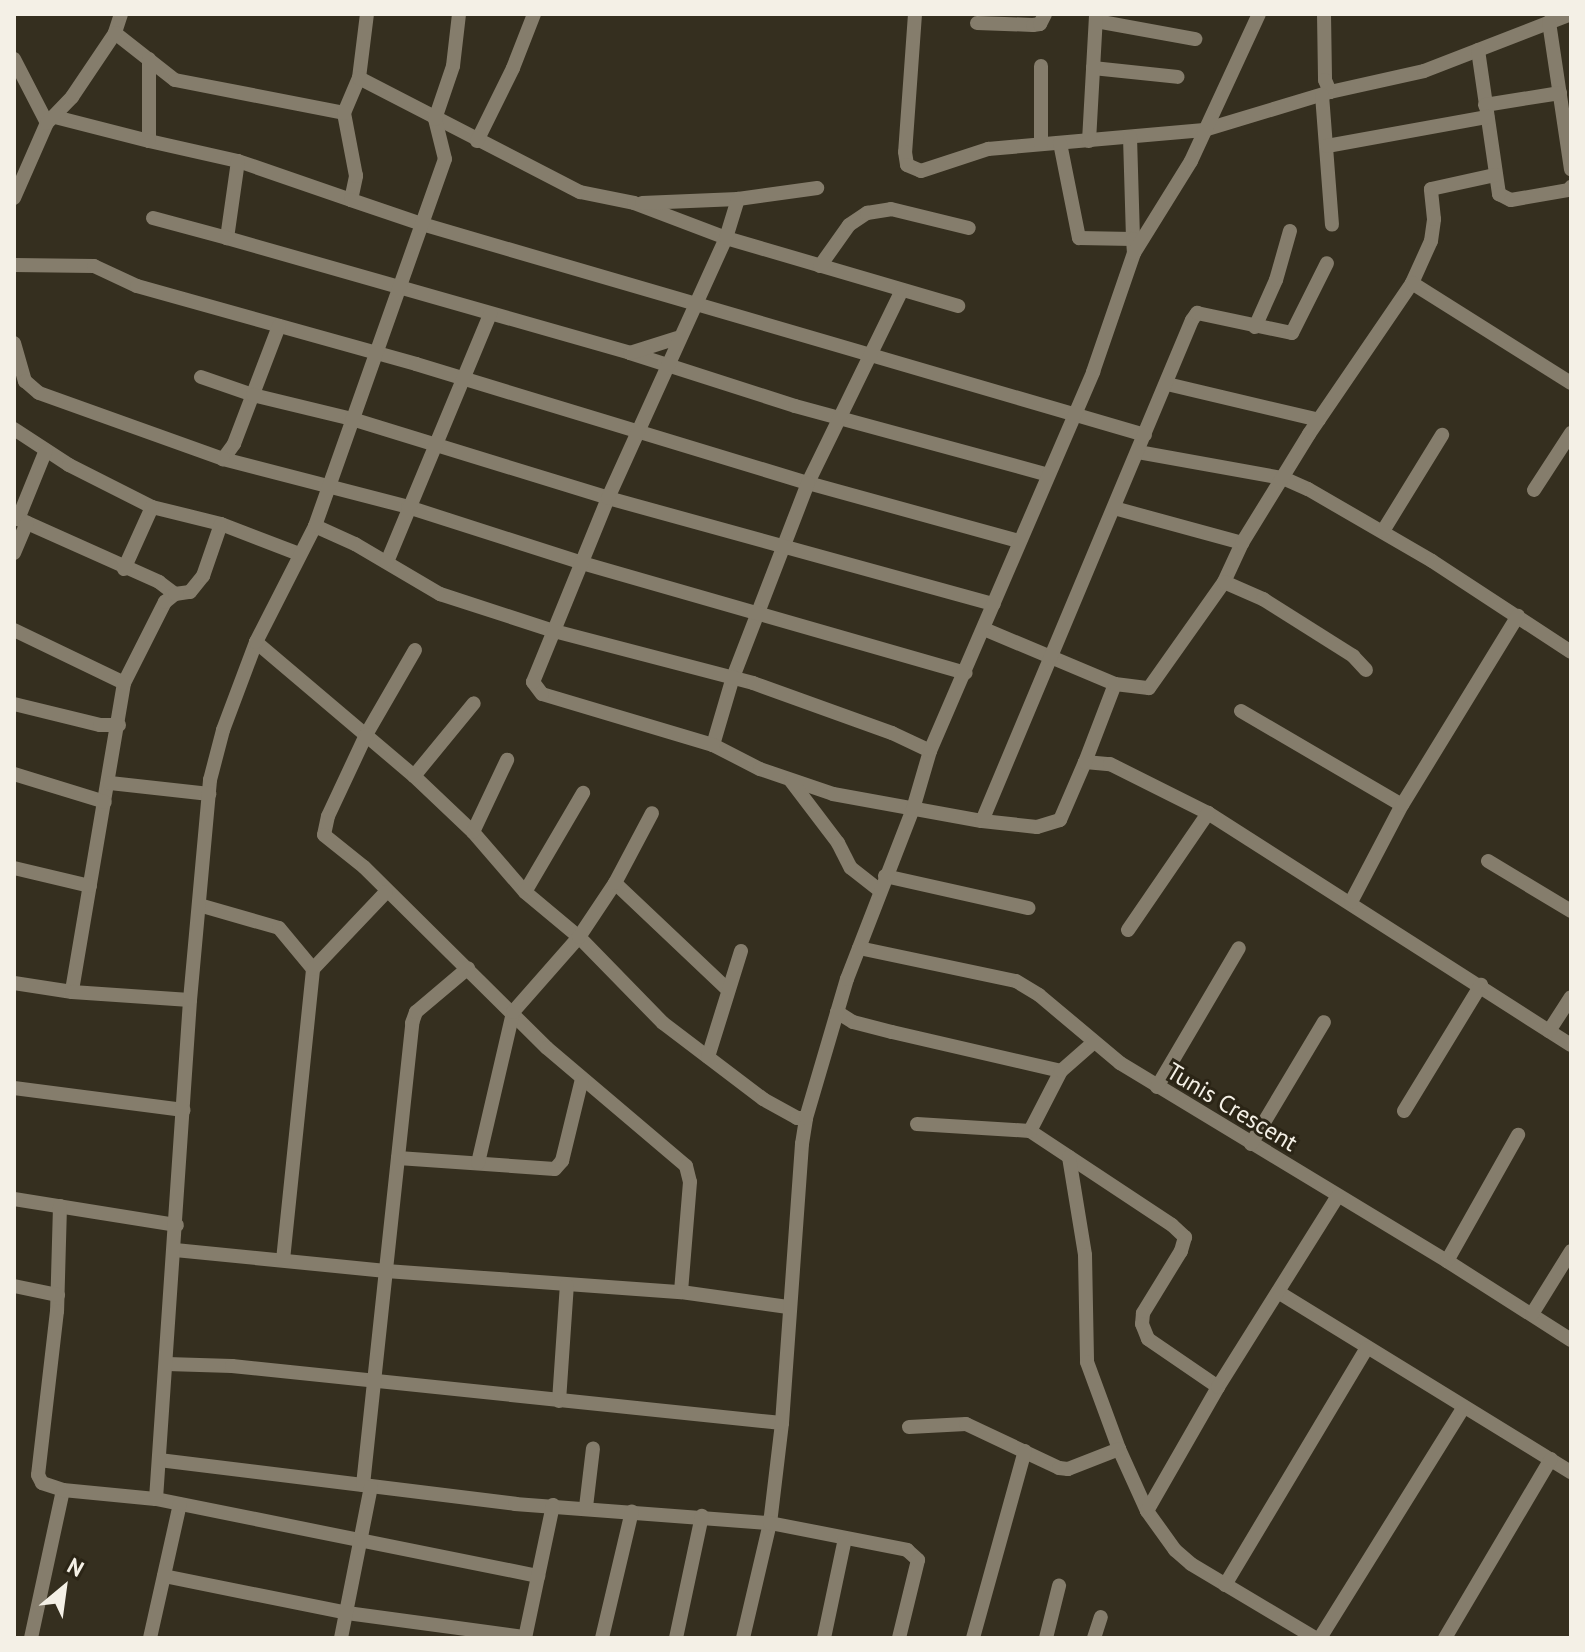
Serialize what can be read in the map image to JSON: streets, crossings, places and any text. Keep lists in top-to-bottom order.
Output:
{
  "streets": {
    "street": ["Tunis Crescent"]
  },
  "north": "top right"
}
